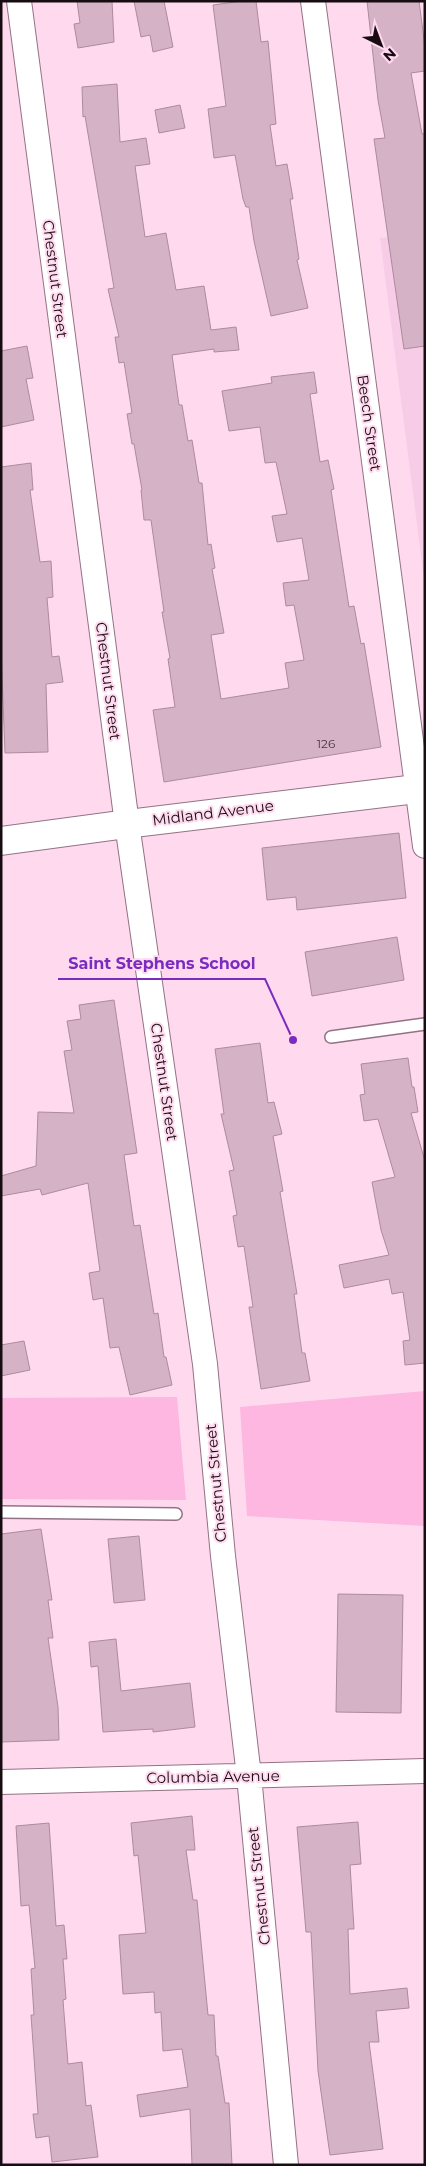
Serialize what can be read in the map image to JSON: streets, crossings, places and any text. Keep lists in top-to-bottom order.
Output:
{
  "streets": {
    "street": [
      "Chestnut Street",
      "Beech Street",
      "Midland Avenue",
      "Columbia Avenue"
    ]
  },
  "crossings": [
    ["Chestnut Street", "Midland Avenue"],
    ["Chestnut Street", "Columbia Avenue"],
    ["Beech Street", "Midland Avenue"]
  ],
  "places": ["Saint Stephens School"],
  "house_numbers": ["126"],
  "north": "bottom right"
}
